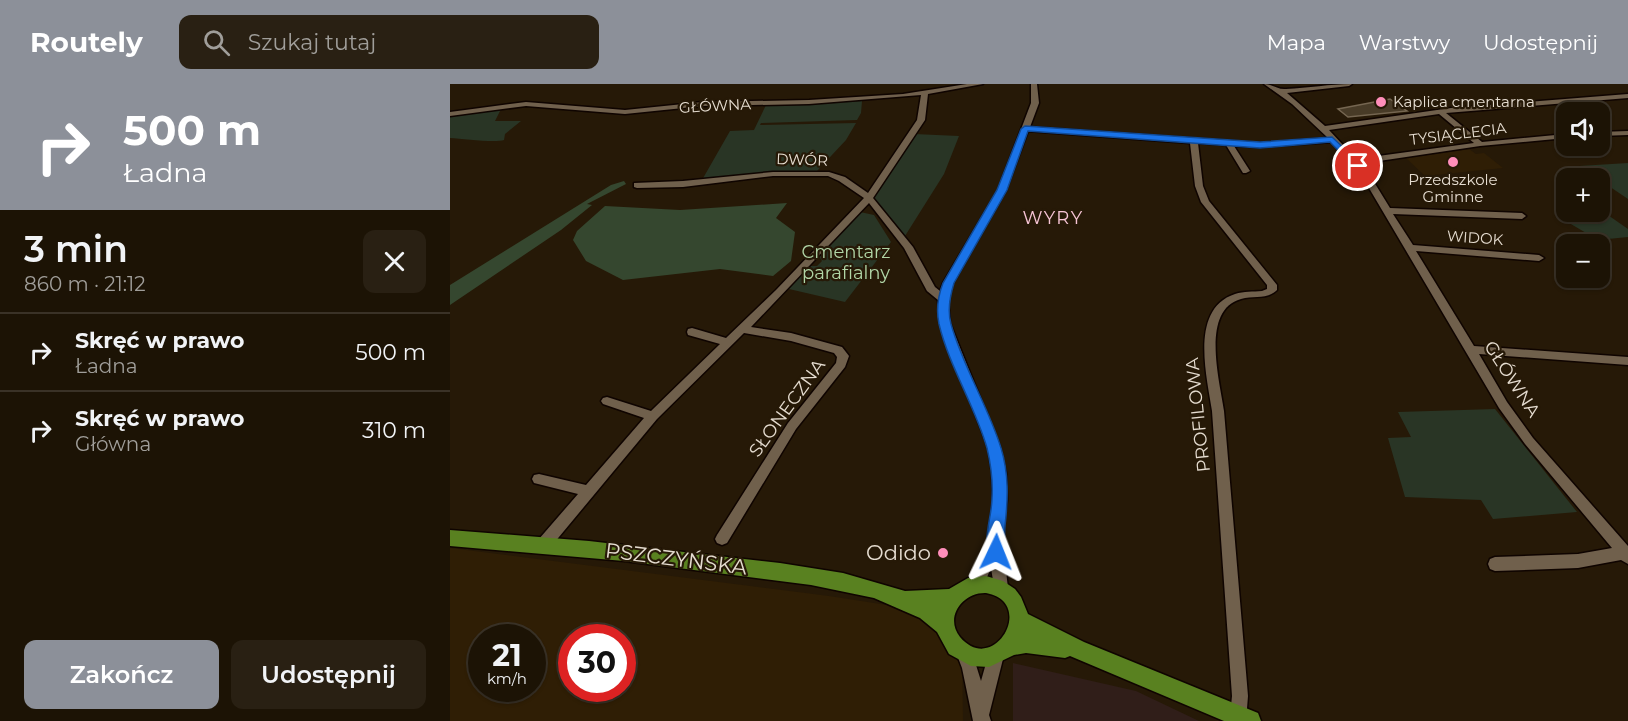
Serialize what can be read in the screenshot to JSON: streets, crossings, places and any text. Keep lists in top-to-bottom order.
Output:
{
  "streets": {
    "main road": ["PSZCZYŃSKA"],
    "street": [
      "GŁÓWNA",
      "TYSIĄCLECIA",
      "DWÓR",
      "WIDOK",
      "SŁONECZNA",
      "PROFILOWA"
    ]
  },
  "crossings": [
    ["GŁÓWNA", "TYSIĄCLECIA"],
    ["GŁÓWNA", "WIDOK"]
  ],
  "districts": ["WYRY"],
  "parks": ["Cmentarz parafialny"],
  "places": ["Kaplica cmentarna", "Przedszkole Gminne", "Odido"],
  "page": {
    "header": "Routely",
    "search": "Szukaj tutaj",
    "nav": ["Mapa", "Warstwy", "Udostępnij"],
    "turn": ["500 m", "Ładna"],
    "map_buttons": ["+", "−"],
    "heading": ["3 min", "860 m · 21:12"],
    "list": [
      {
        "name": "Skręć w prawo",
        "note": "Ładna",
        "value": "500 m"
      },
      {
        "name": "Skręć w prawo",
        "note": "Główna",
        "value": "310 m"
      }
    ],
    "speed": "21 km/h",
    "limit": "30",
    "buttons": ["Zakończ", "Udostępnij"]
  }
}
